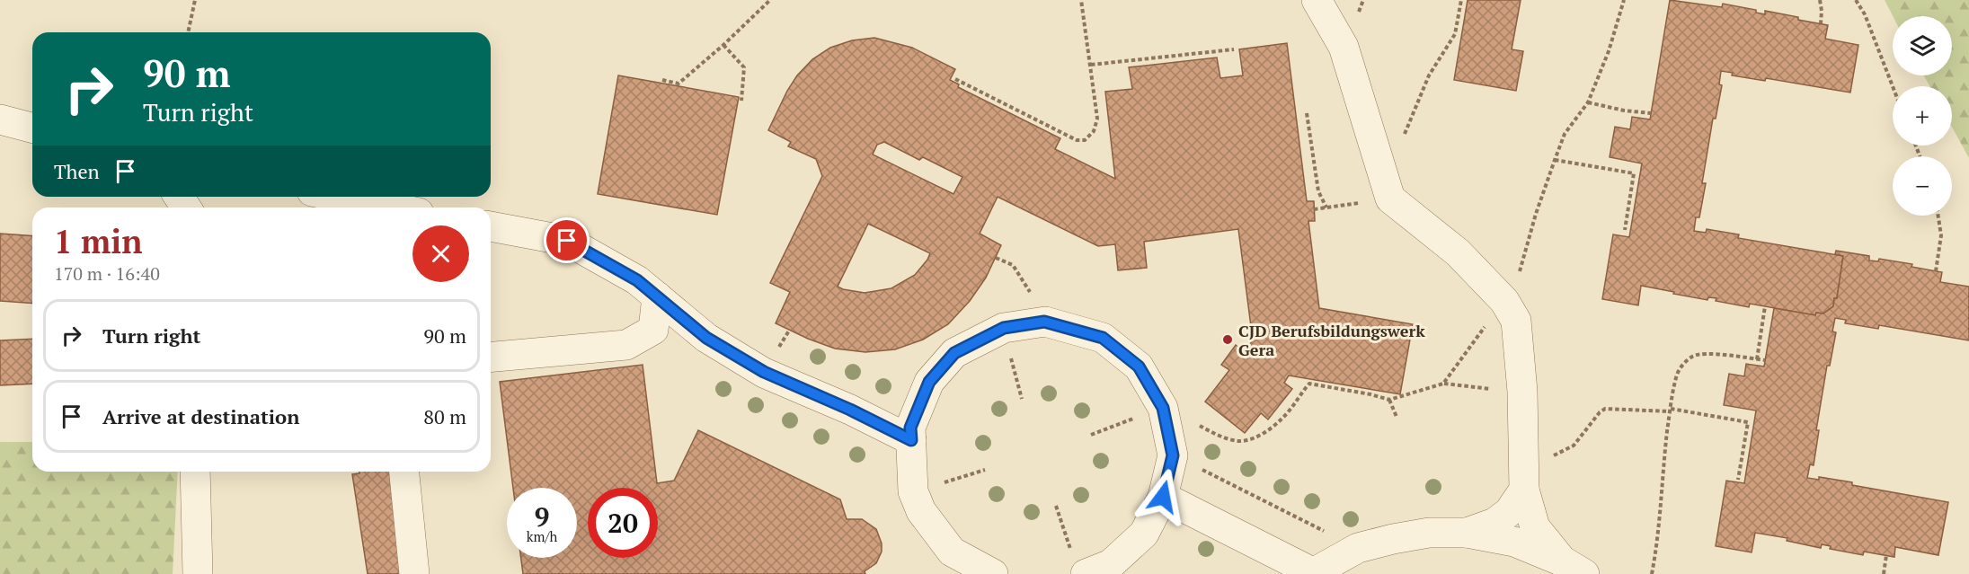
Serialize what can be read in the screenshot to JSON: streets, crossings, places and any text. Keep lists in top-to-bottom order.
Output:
{
  "places": ["CJD Berufsbildungswerk Gera"],
  "page": {
    "map_buttons": ["+", "−"],
    "turn": ["90 m", "Turn right"],
    "then": "Then",
    "heading": ["1 min", "170 m · 16:40"],
    "list": [
      {
        "name": "Turn right",
        "value": "90 m"
      },
      {
        "name": "Arrive at destination",
        "value": "80 m"
      }
    ],
    "speed": "9 km/h",
    "limit": "20"
  }
}
